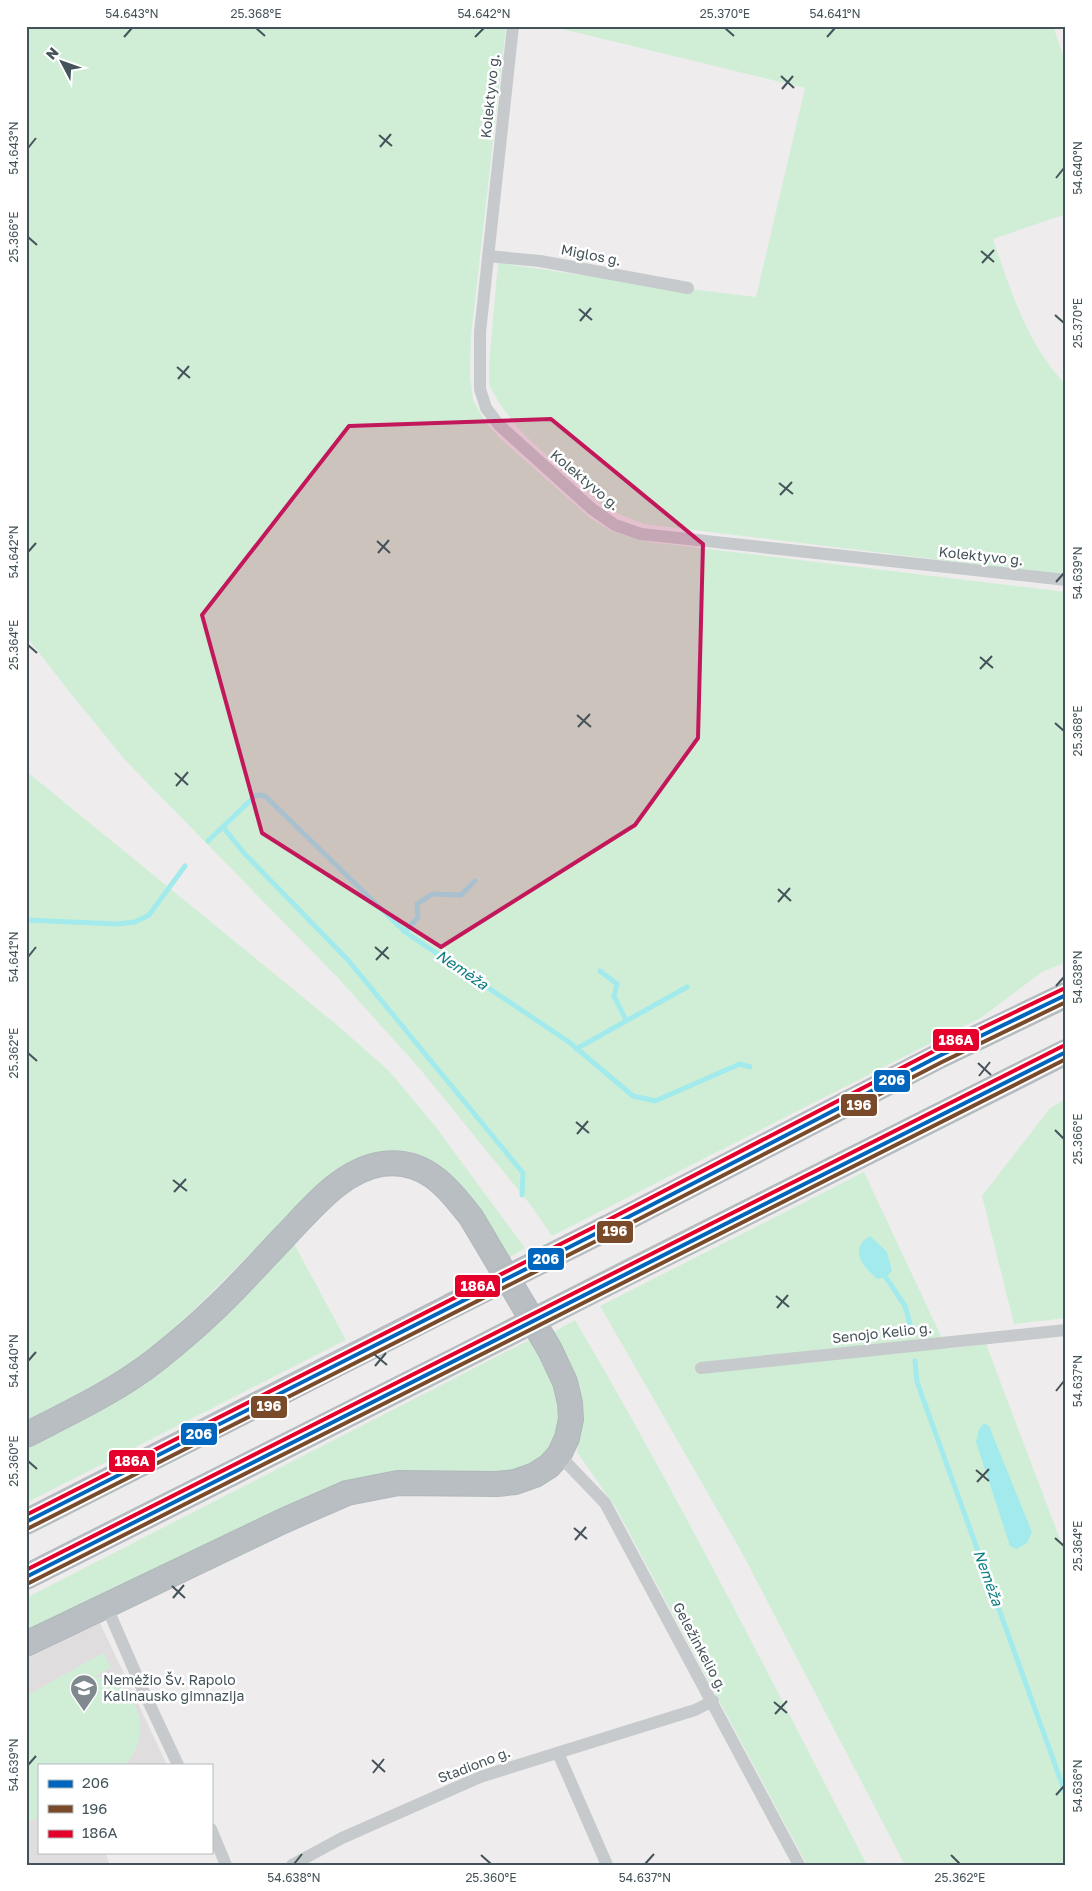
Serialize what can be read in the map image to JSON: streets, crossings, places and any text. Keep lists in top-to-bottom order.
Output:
{
  "streets": {
    "street": [
      "Kolektyvo g.",
      "Miglos g.",
      "Senojo Kelio g.",
      "Geležinkelio g.",
      "Stadiono g."
    ]
  },
  "crossings": [
    ["Kolektyvo g.", "Miglos g."],
    ["Geležinkelio g.", "Stadiono g."]
  ],
  "water": ["Nemėža"],
  "places": {
    "school or university": ["Nemėžio Šv. Rapolo Kalinausko gimnazija"]
  },
  "lines": ["transit line 186A", "transit line 206", "transit line 196"],
  "legend": ["206", "196", "186A"],
  "north": "top left",
  "coordinates": [
    "54.643°N",
    "25.368°E",
    "54.642°N",
    "25.370°E",
    "54.641°N",
    "54.640°N",
    "25.366°E",
    "54.639°N",
    "25.364°E",
    "54.638°N",
    "25.362°E",
    "54.637°N",
    "25.360°E",
    "54.636°N"
  ]
}
